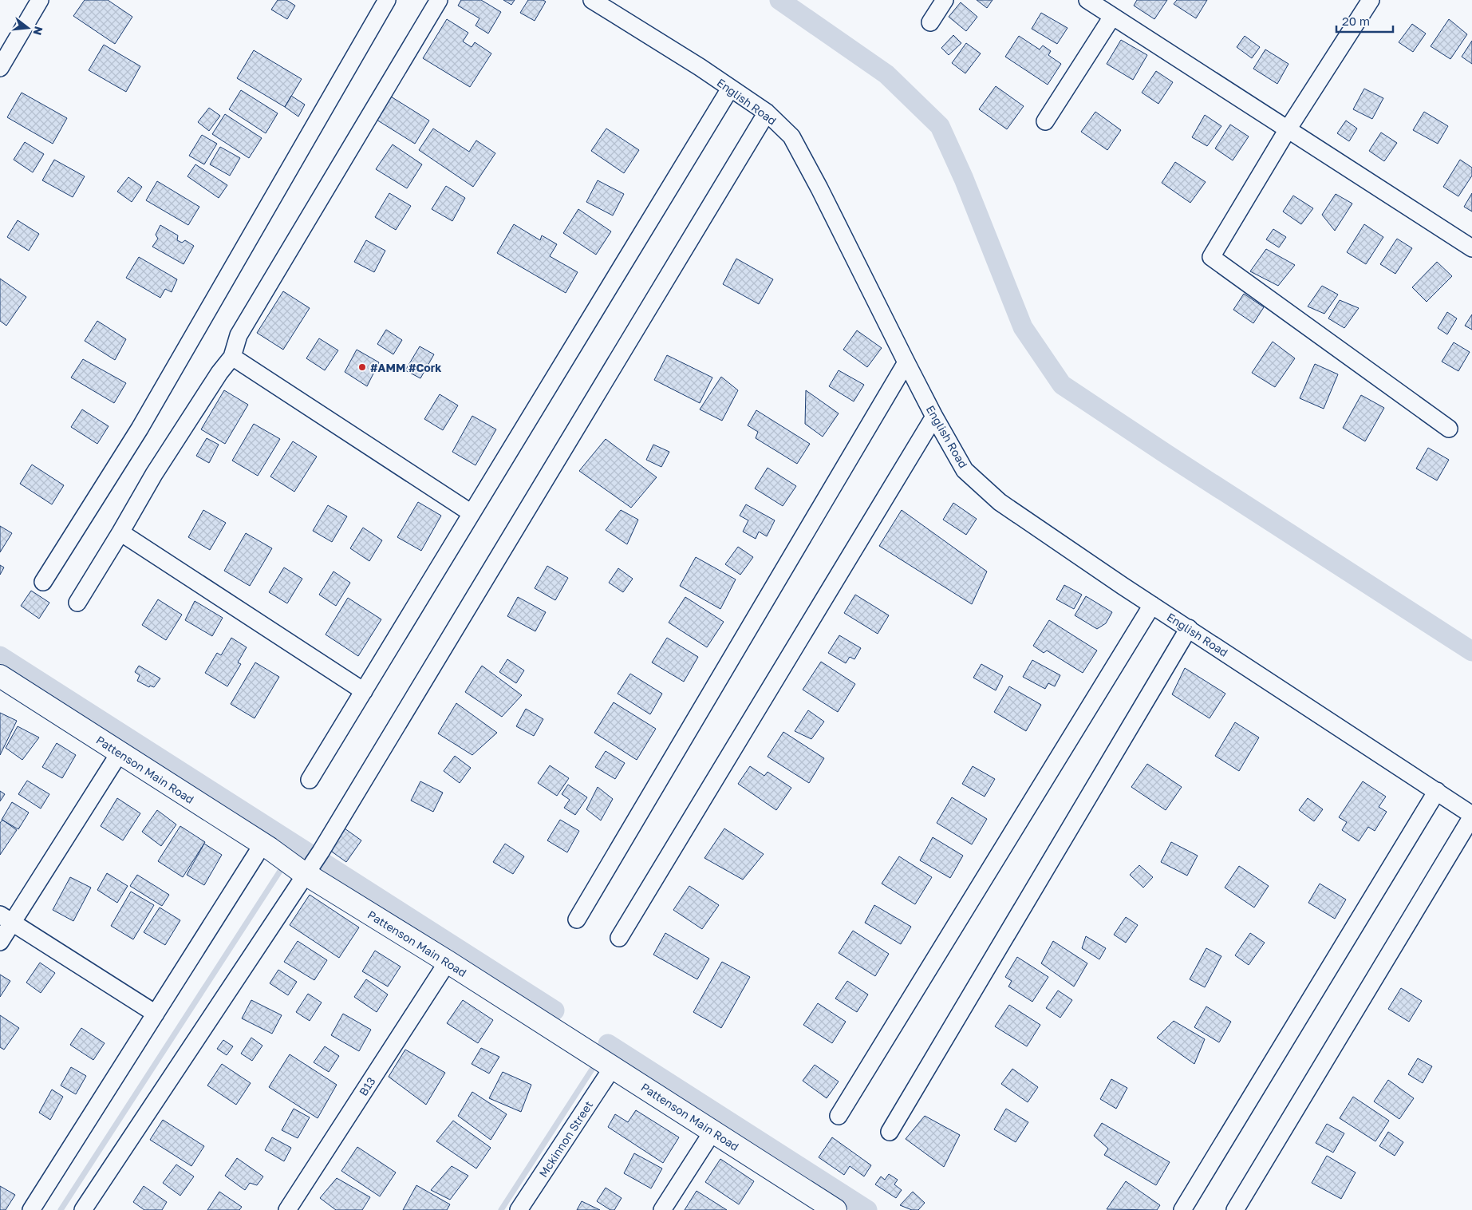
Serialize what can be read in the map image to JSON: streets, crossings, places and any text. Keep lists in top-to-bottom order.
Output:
{
  "streets": {
    "street": [
      "English Road",
      "Pattenson Main Road",
      "B13",
      "Mckinnon Street"
    ]
  },
  "crossings": [
    ["Pattenson Main Road", "B13"],
    ["Pattenson Main Road", "Mckinnon Street"]
  ],
  "places": ["#AMM #Cork"],
  "scale_bar": "20 m",
  "north": "right"
}
